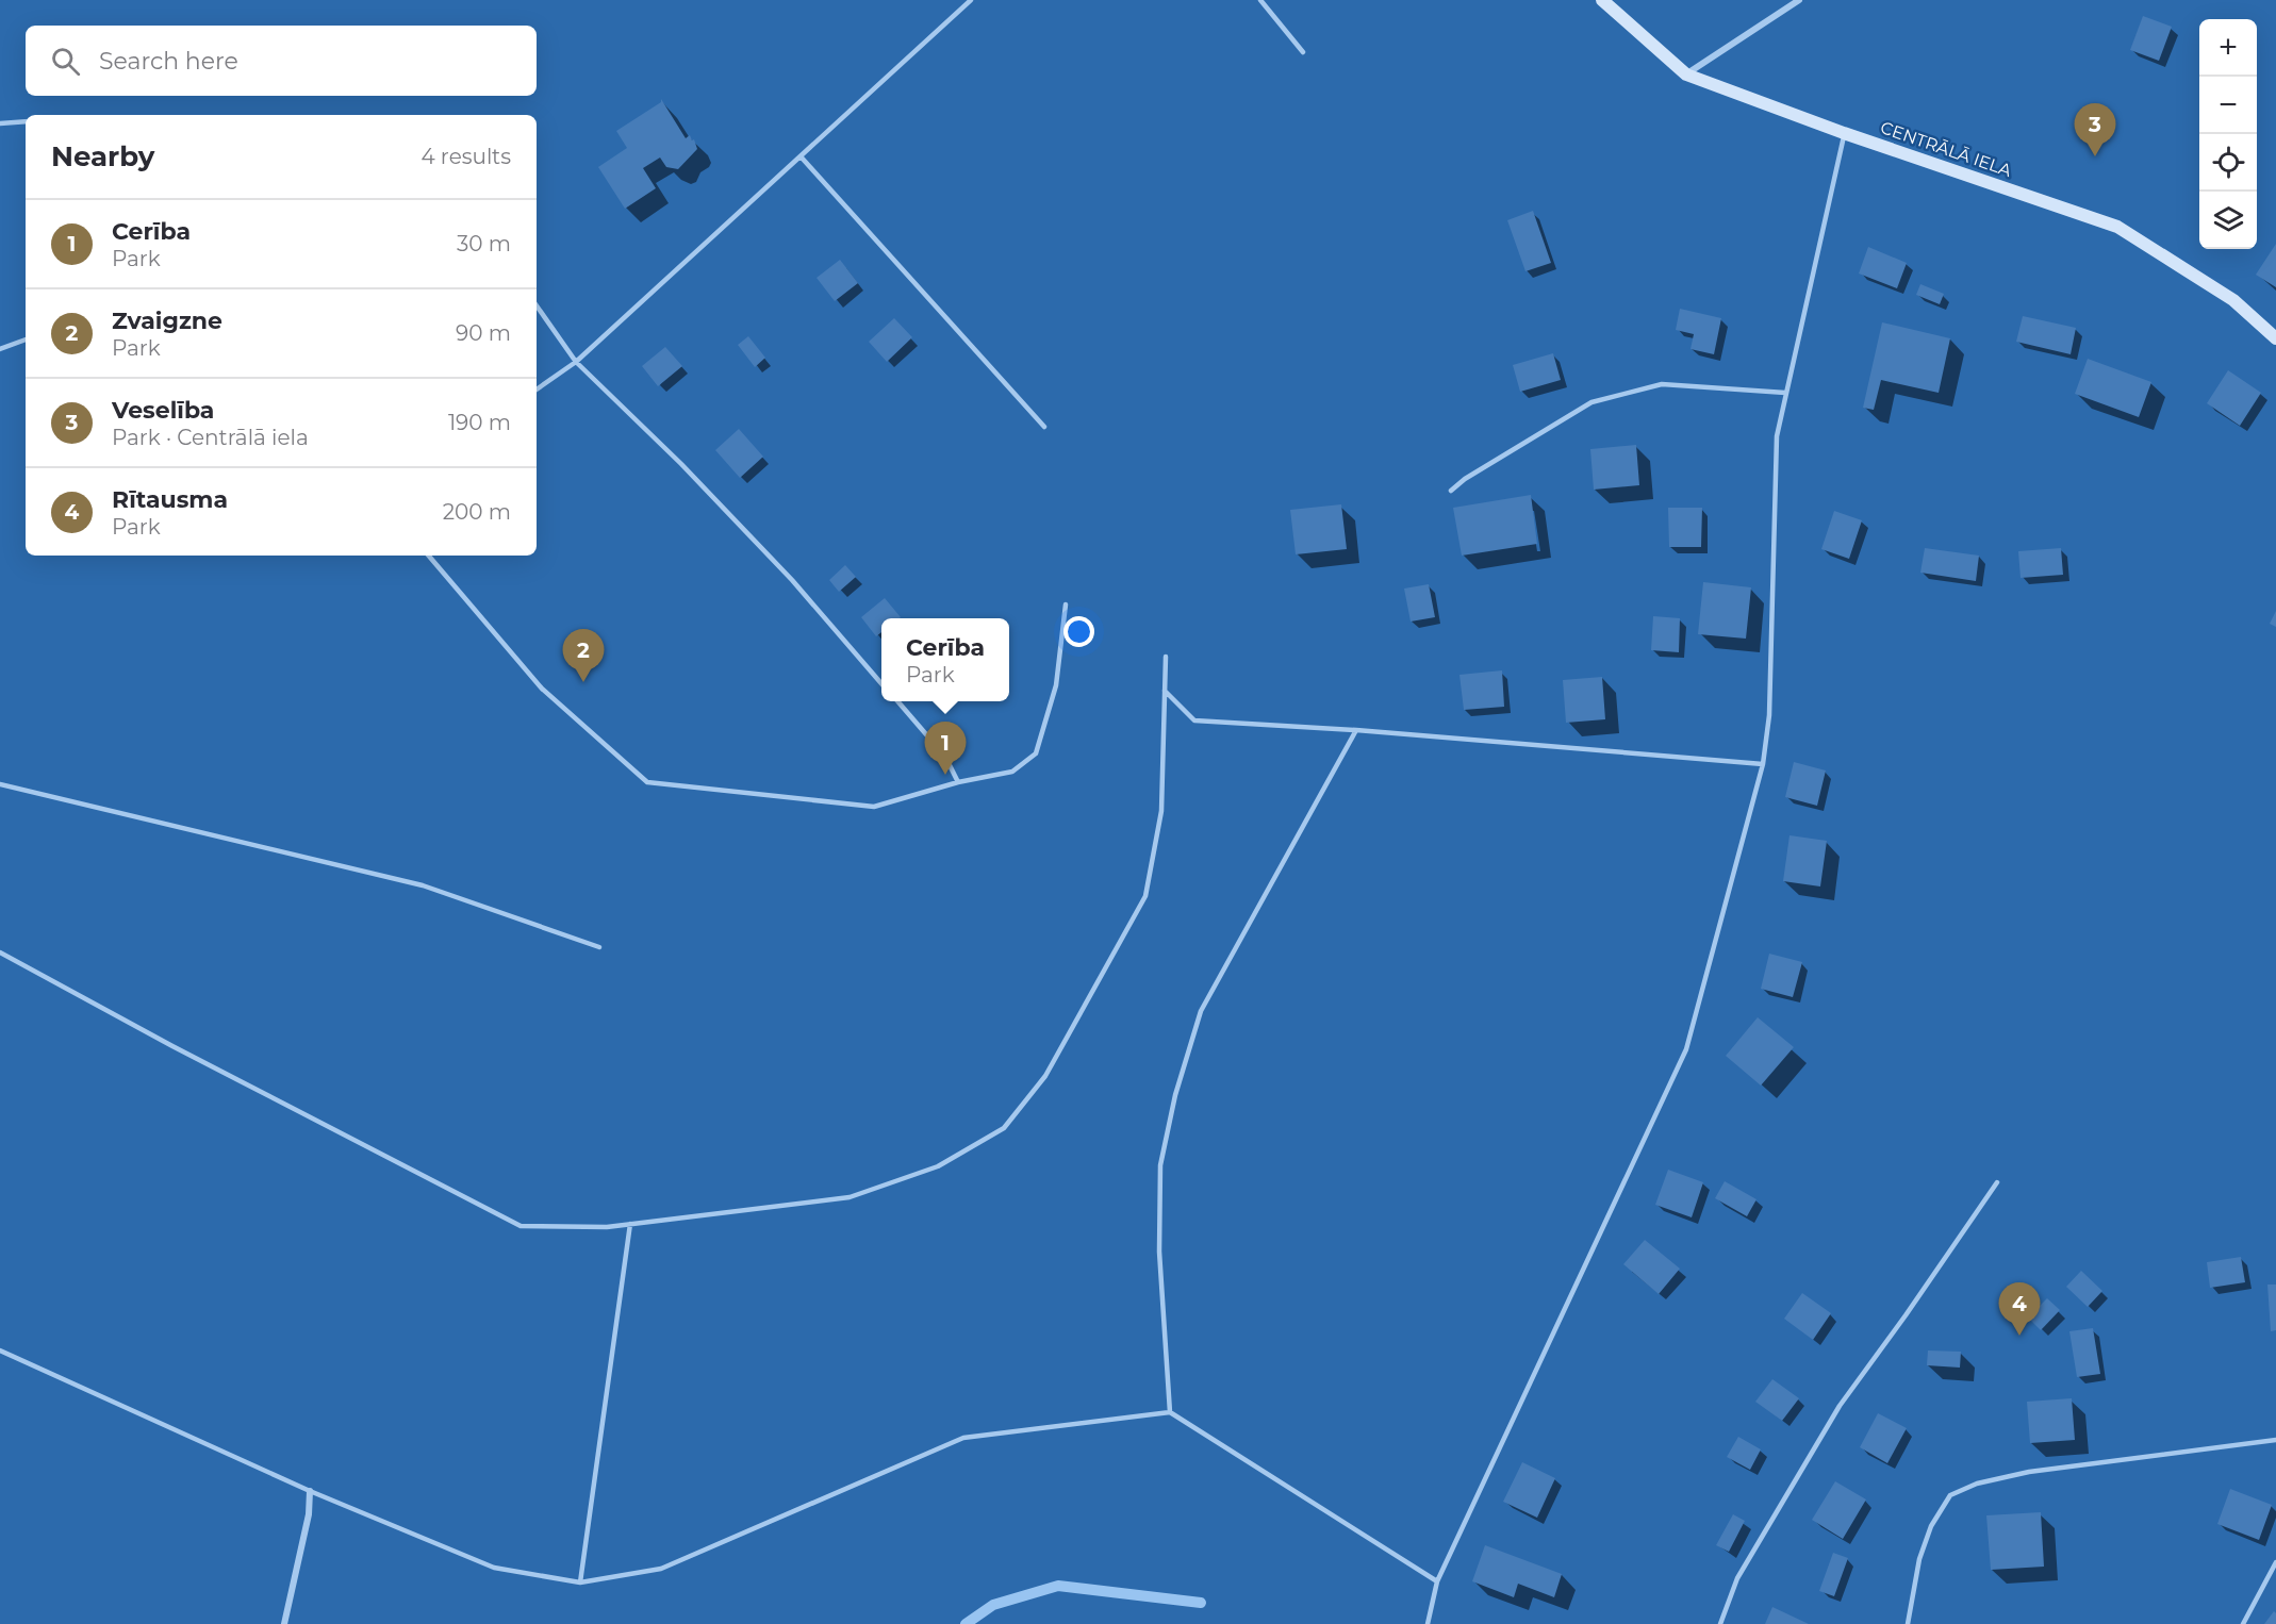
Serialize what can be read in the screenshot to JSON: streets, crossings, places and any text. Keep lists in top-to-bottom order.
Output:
{
  "streets": {
    "street": ["CENTRĀLĀ IELA"]
  },
  "page": {
    "map_buttons": ["+", "−"],
    "search": "Search here",
    "pins": [
      "3",
      "2",
      "1",
      "4"
    ],
    "heading": ["Nearby", "4 results"],
    "list": [
      {
        "mark": "1",
        "name": "Cerība",
        "note": "Park",
        "value": "30 m"
      },
      {
        "mark": "2",
        "name": "Zvaigzne",
        "note": "Park",
        "value": "90 m"
      },
      {
        "mark": "3",
        "name": "Veselība",
        "note": "Park · Centrālā iela",
        "value": "190 m"
      },
      {
        "mark": "4",
        "name": "Rītausma",
        "note": "Park",
        "value": "200 m"
      }
    ],
    "popup": ["Cerība", "Park"]
  }
}
